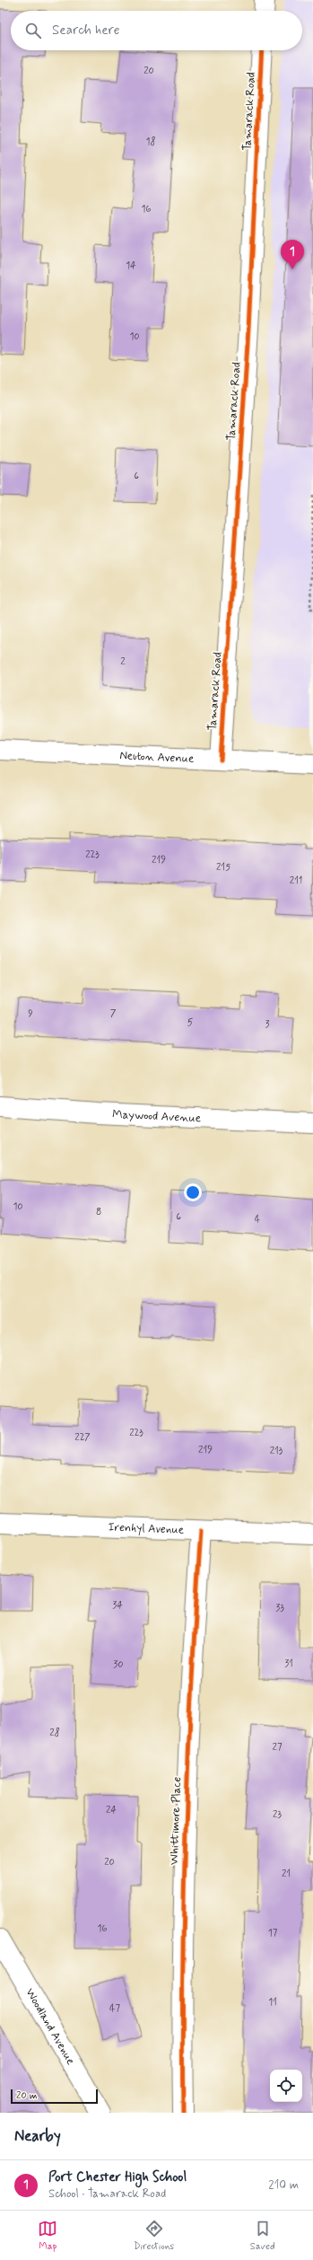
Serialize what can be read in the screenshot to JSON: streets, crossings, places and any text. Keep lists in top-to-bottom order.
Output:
{
  "streets": {
    "street": [
      "Tamarack Road",
      "Neuton Avenue",
      "Maywood Avenue",
      "Irenhyl Avenue",
      "Whittimore Place",
      "Woodland Avenue"
    ]
  },
  "crossings": [
    ["Tamarack Road", "Neuton Avenue"],
    ["Irenhyl Avenue", "Whittimore Place"]
  ],
  "house_numbers": [
    "20",
    "18",
    "16",
    "14",
    "10",
    "6",
    "2",
    "223",
    "219",
    "215",
    "211",
    "9",
    "7",
    "5",
    "3",
    "10",
    "8",
    "6",
    "4",
    "223",
    "227",
    "219",
    "213",
    "34",
    "33",
    "31",
    "30",
    "28",
    "27",
    "24",
    "23",
    "20",
    "21",
    "16",
    "17",
    "11",
    "47"
  ],
  "scale_bar": "20 m",
  "page": {
    "search": "Search here",
    "pins": "1",
    "scale": "20 m",
    "heading": "Nearby",
    "list": [
      {
        "mark": "1",
        "name": "Port Chester High School",
        "note": "School · Tamarack Road",
        "value": "210 m"
      }
    ],
    "nav": ["Map", "Directions", "Saved"]
  }
}
